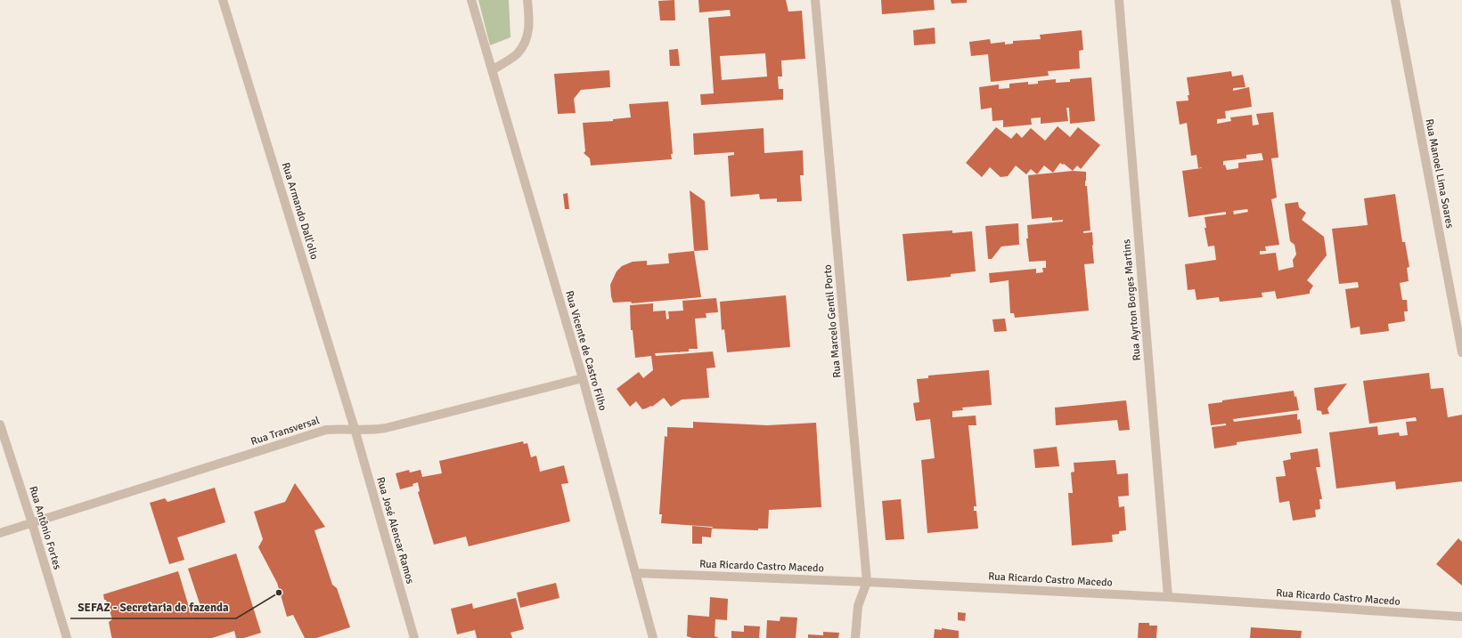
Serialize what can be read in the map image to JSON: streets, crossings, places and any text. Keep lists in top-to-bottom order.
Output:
{
  "streets": {
    "street": [
      "Rua Manoel Lima Soares",
      "Rua Armando Dall'olio",
      "Rua Ayrton Borges Martins",
      "Rua Marcelo Gentil Porto",
      "Rua Vicente de Castro Filho",
      "Rua Transversal",
      "Rua Antônio Fortes",
      "Rua José Alencar Ramos",
      "Rua Ricardo Castro Macedo"
    ]
  },
  "crossings": [
    ["Rua Armando Dall'olio", "Rua Transversal"],
    ["Rua Armando Dall'olio", "Rua José Alencar Ramos"],
    ["Rua Ayrton Borges Martins", "Rua Ricardo Castro Macedo"],
    ["Rua Marcelo Gentil Porto", "Rua Ricardo Castro Macedo"],
    ["Rua Vicente de Castro Filho", "Rua Transversal"],
    ["Rua Vicente de Castro Filho", "Rua Ricardo Castro Macedo"],
    ["Rua Transversal", "Rua Antônio Fortes"],
    ["Rua Transversal", "Rua José Alencar Ramos"]
  ],
  "places": ["SEFAZ - Secretaria de fazenda"]
}
